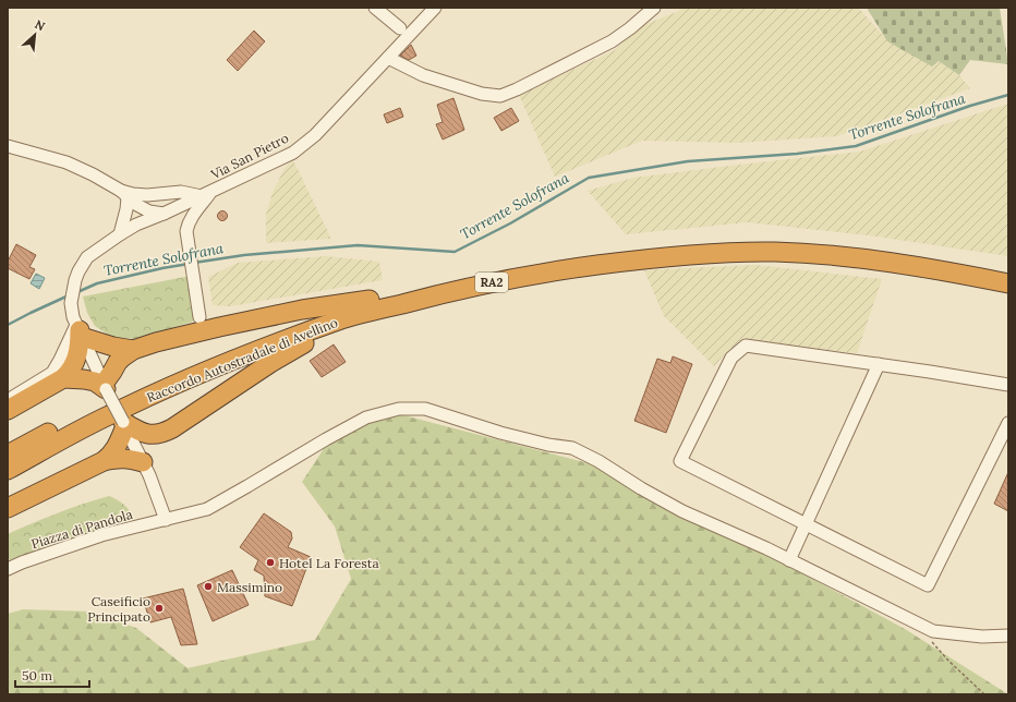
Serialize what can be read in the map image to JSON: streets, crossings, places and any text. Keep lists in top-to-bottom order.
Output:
{
  "streets": {
    "highway": ["RA2", "Raccordo Autostradale di Avellino"],
    "street": ["Via San Pietro", "Piazza di Pandola"]
  },
  "water": ["Torrente Solofrana"],
  "places": ["Hotel La Foresta", "Massimino", "Caseificio Principato"],
  "scale_bar": "50 m",
  "north": "top right"
}
